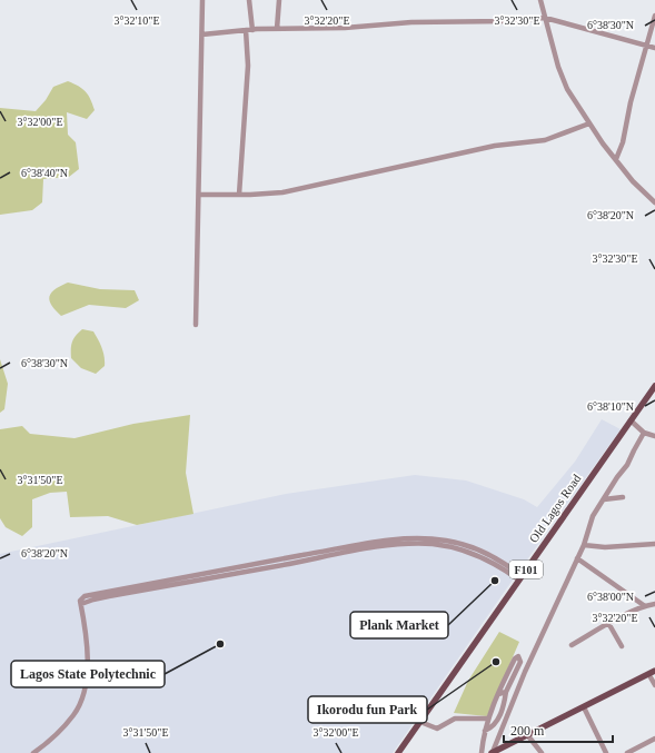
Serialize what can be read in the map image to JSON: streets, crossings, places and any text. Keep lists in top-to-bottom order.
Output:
{
  "streets": {
    "main road": ["Old Lagos Road", "F101"]
  },
  "places": ["Plank Market", "Lagos State Polytechnic", "Ikorodu fun Park"],
  "scale_bar": "200 m",
  "coordinates": [
    "3°32'10\"E",
    "3°32'20\"E",
    "3°32'30\"E",
    "6°38'30\"N",
    "3°32'00\"E",
    "6°38'40\"N",
    "6°38'20\"N",
    "6°38'10\"N",
    "3°31'50\"E",
    "6°38'00\"N"
  ]
}
